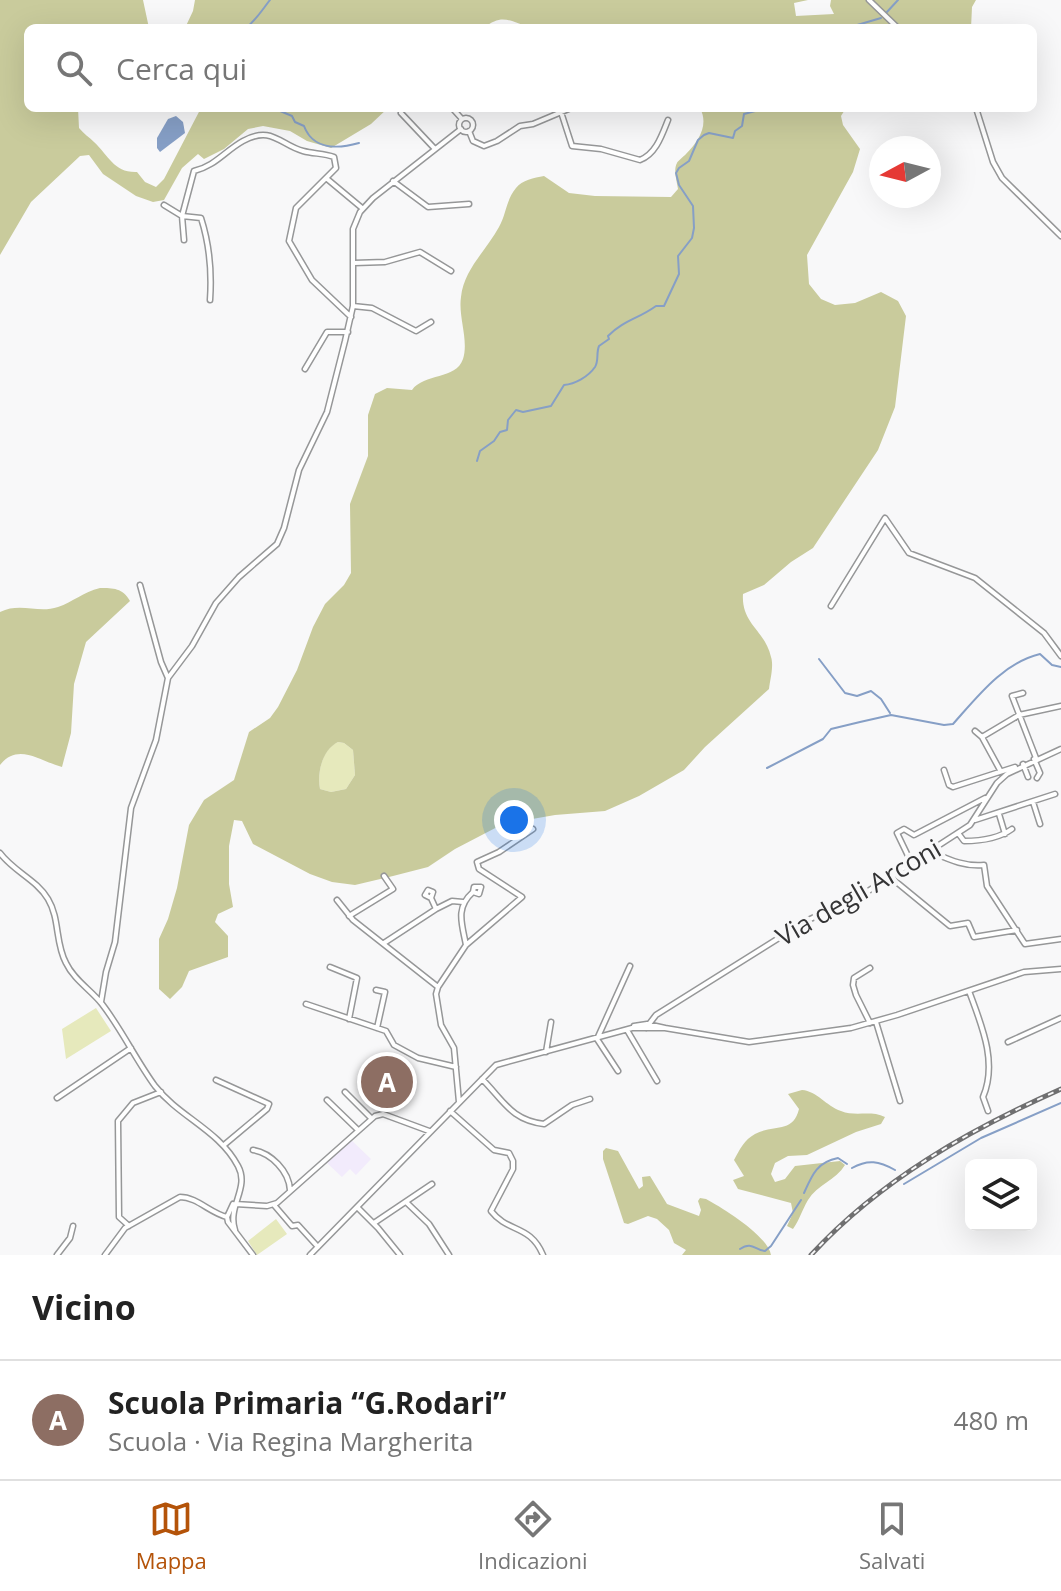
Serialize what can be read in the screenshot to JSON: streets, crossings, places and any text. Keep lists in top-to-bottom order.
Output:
{
  "streets": {
    "street": ["Via degli Arconi"]
  },
  "north": "left",
  "page": {
    "search": "Cerca qui",
    "pins": "A",
    "heading": "Vicino",
    "list": [
      {
        "mark": "A",
        "name": "Scuola Primaria “G.Rodari”",
        "note": "Scuola · Via Regina Margherita",
        "value": "480 m"
      }
    ],
    "nav": ["Mappa", "Indicazioni", "Salvati"]
  }
}
